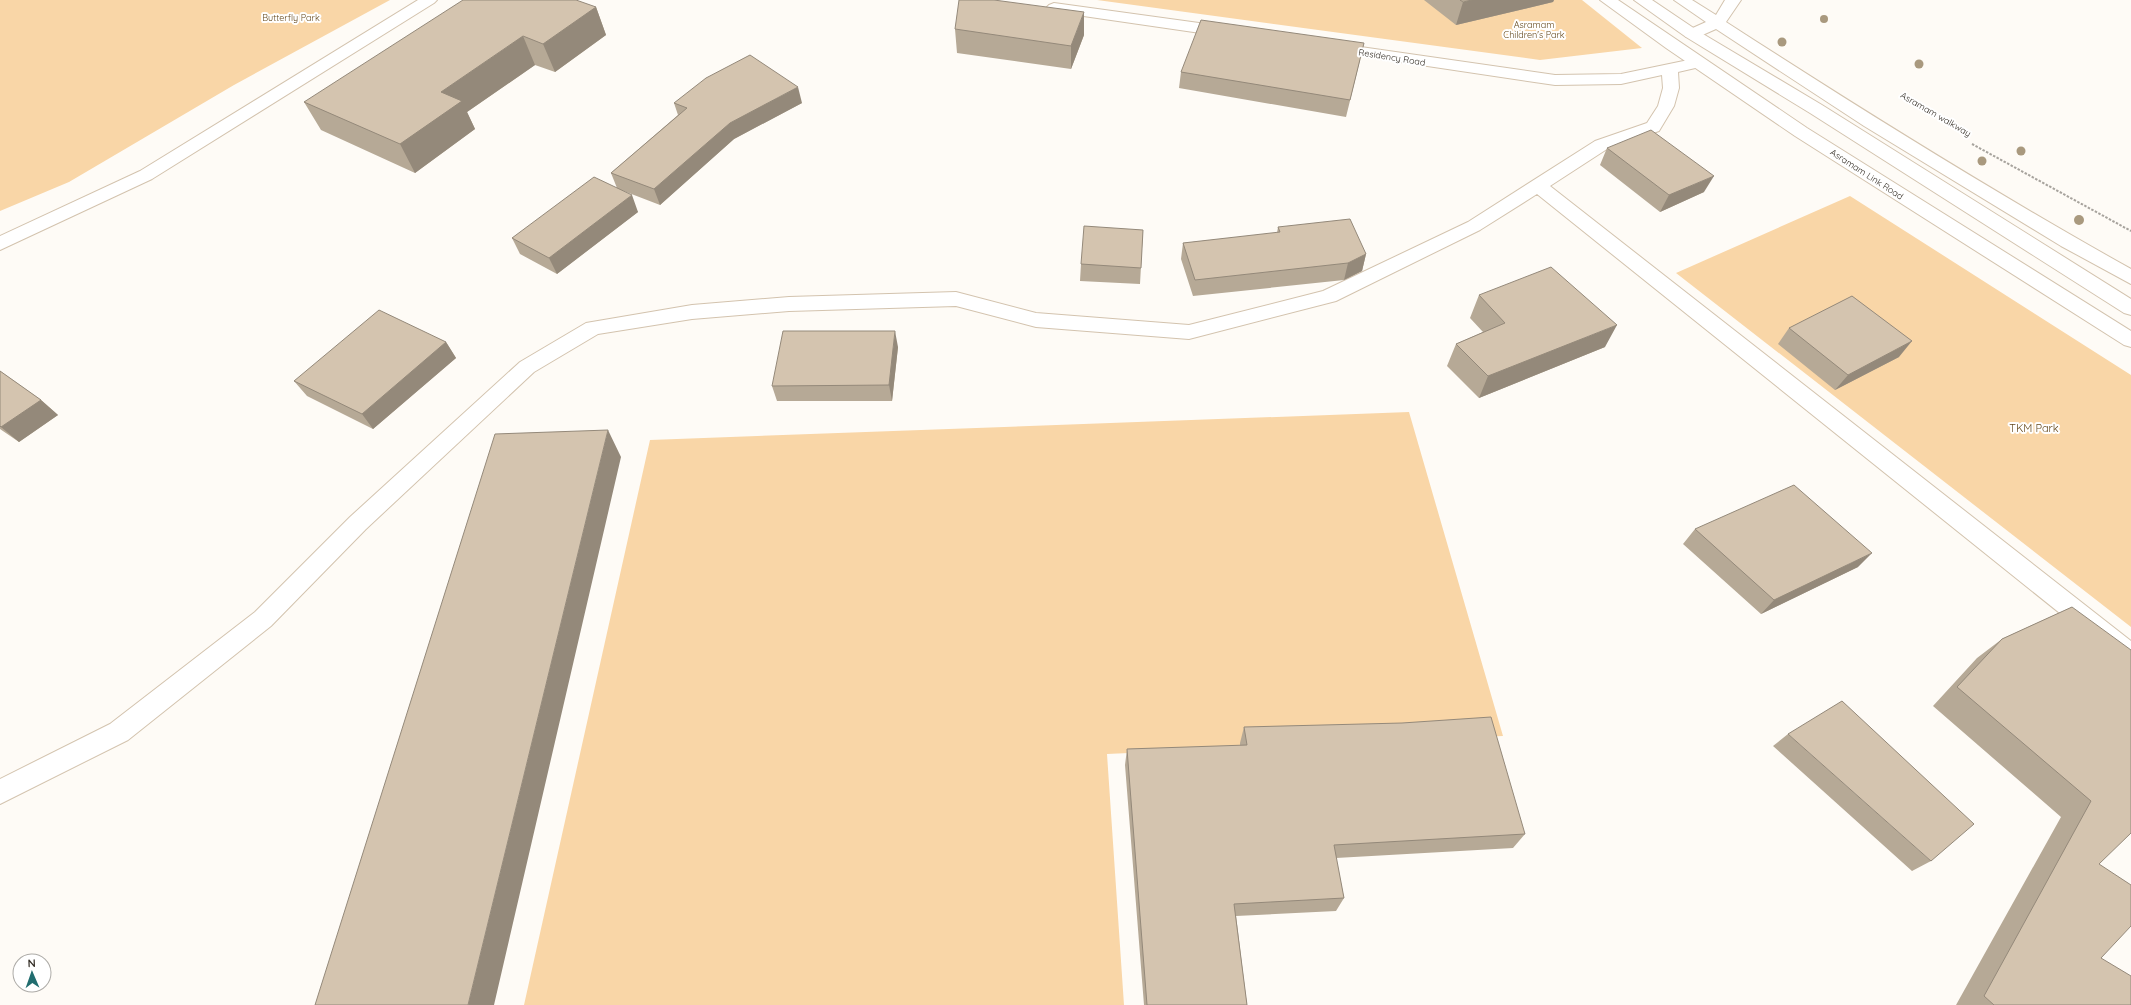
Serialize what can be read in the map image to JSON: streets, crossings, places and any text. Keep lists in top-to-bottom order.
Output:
{
  "streets": {
    "street": ["Residency Road", "Asramam Link Road"],
    "path": ["Asramam walkway"]
  },
  "crossings": [
    ["Residency Road", "Asramam Link Road"]
  ],
  "parks": ["Butterfly Park", "Asramam Children's Park", "TKM Park"],
  "north": "top"
}
